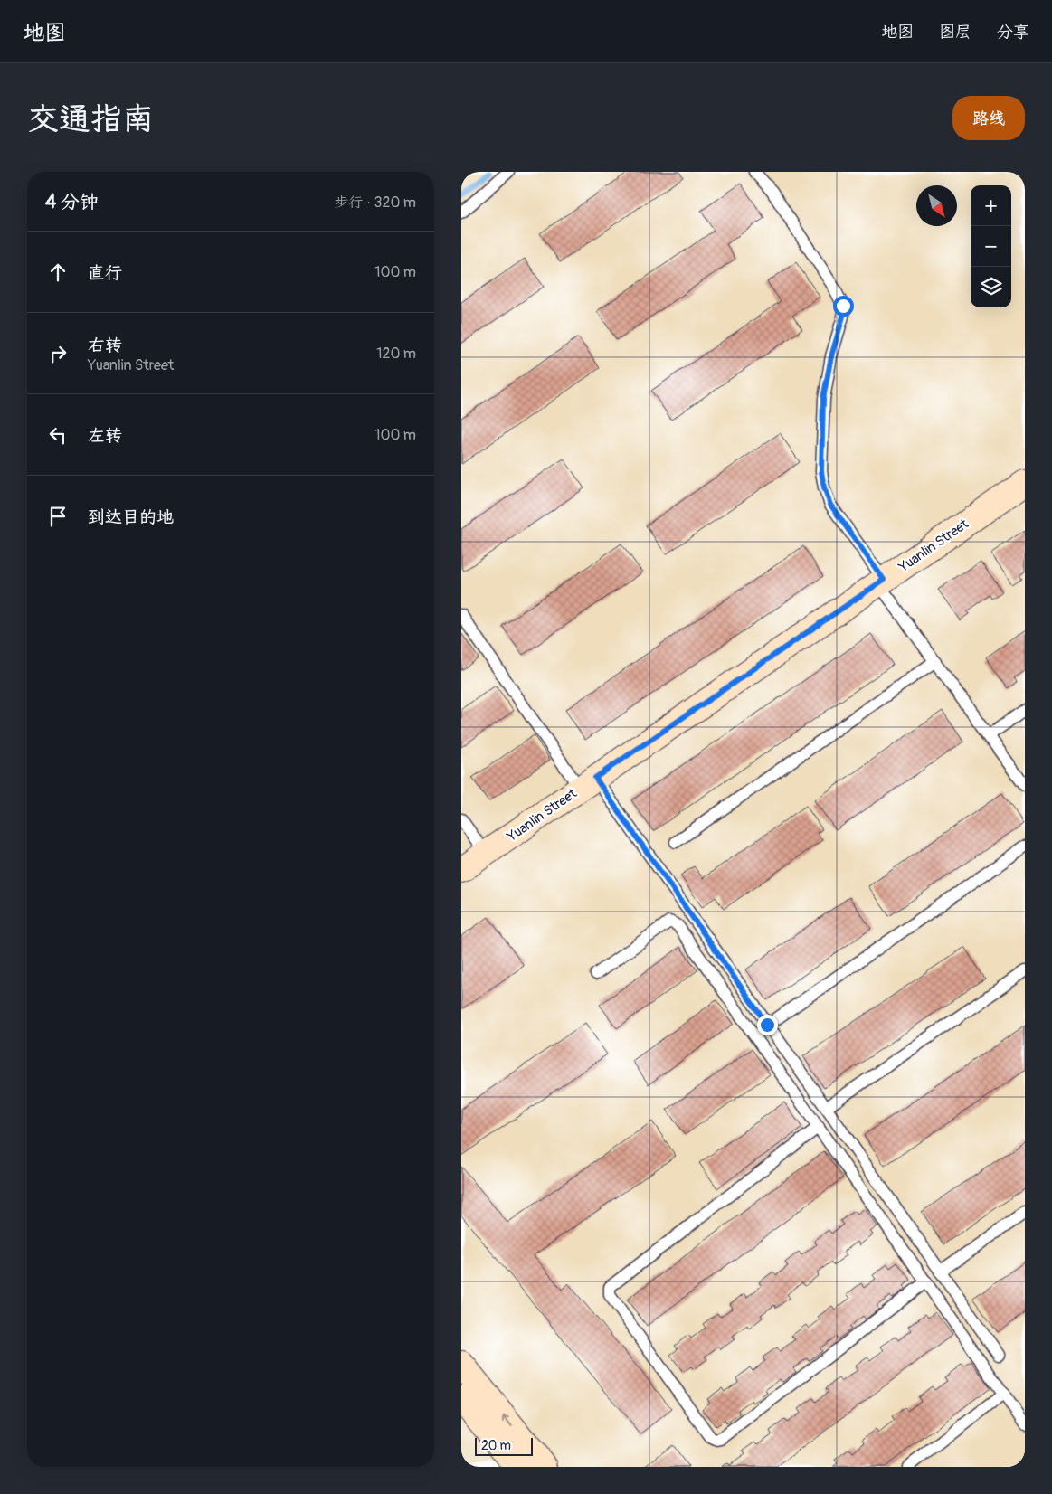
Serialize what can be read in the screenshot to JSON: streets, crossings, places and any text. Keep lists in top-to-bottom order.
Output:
{
  "streets": {
    "street": ["Yuanlin Street"]
  },
  "scale_bar": "20 m",
  "north": "bottom right",
  "page": {
    "header": "地图",
    "nav": ["地图", "图层", "分享"],
    "buttons": "路线",
    "title": "交通指南",
    "heading": ["4 分钟", "步行 · 320 m"],
    "map_buttons": ["+", "−"],
    "list": [
      ["直行", "100 m"],
      ["右转", "Yuanlin Street", "120 m"],
      ["左转", "100 m"],
      "到达目的地"
    ],
    "scale": "20 m"
  }
}
